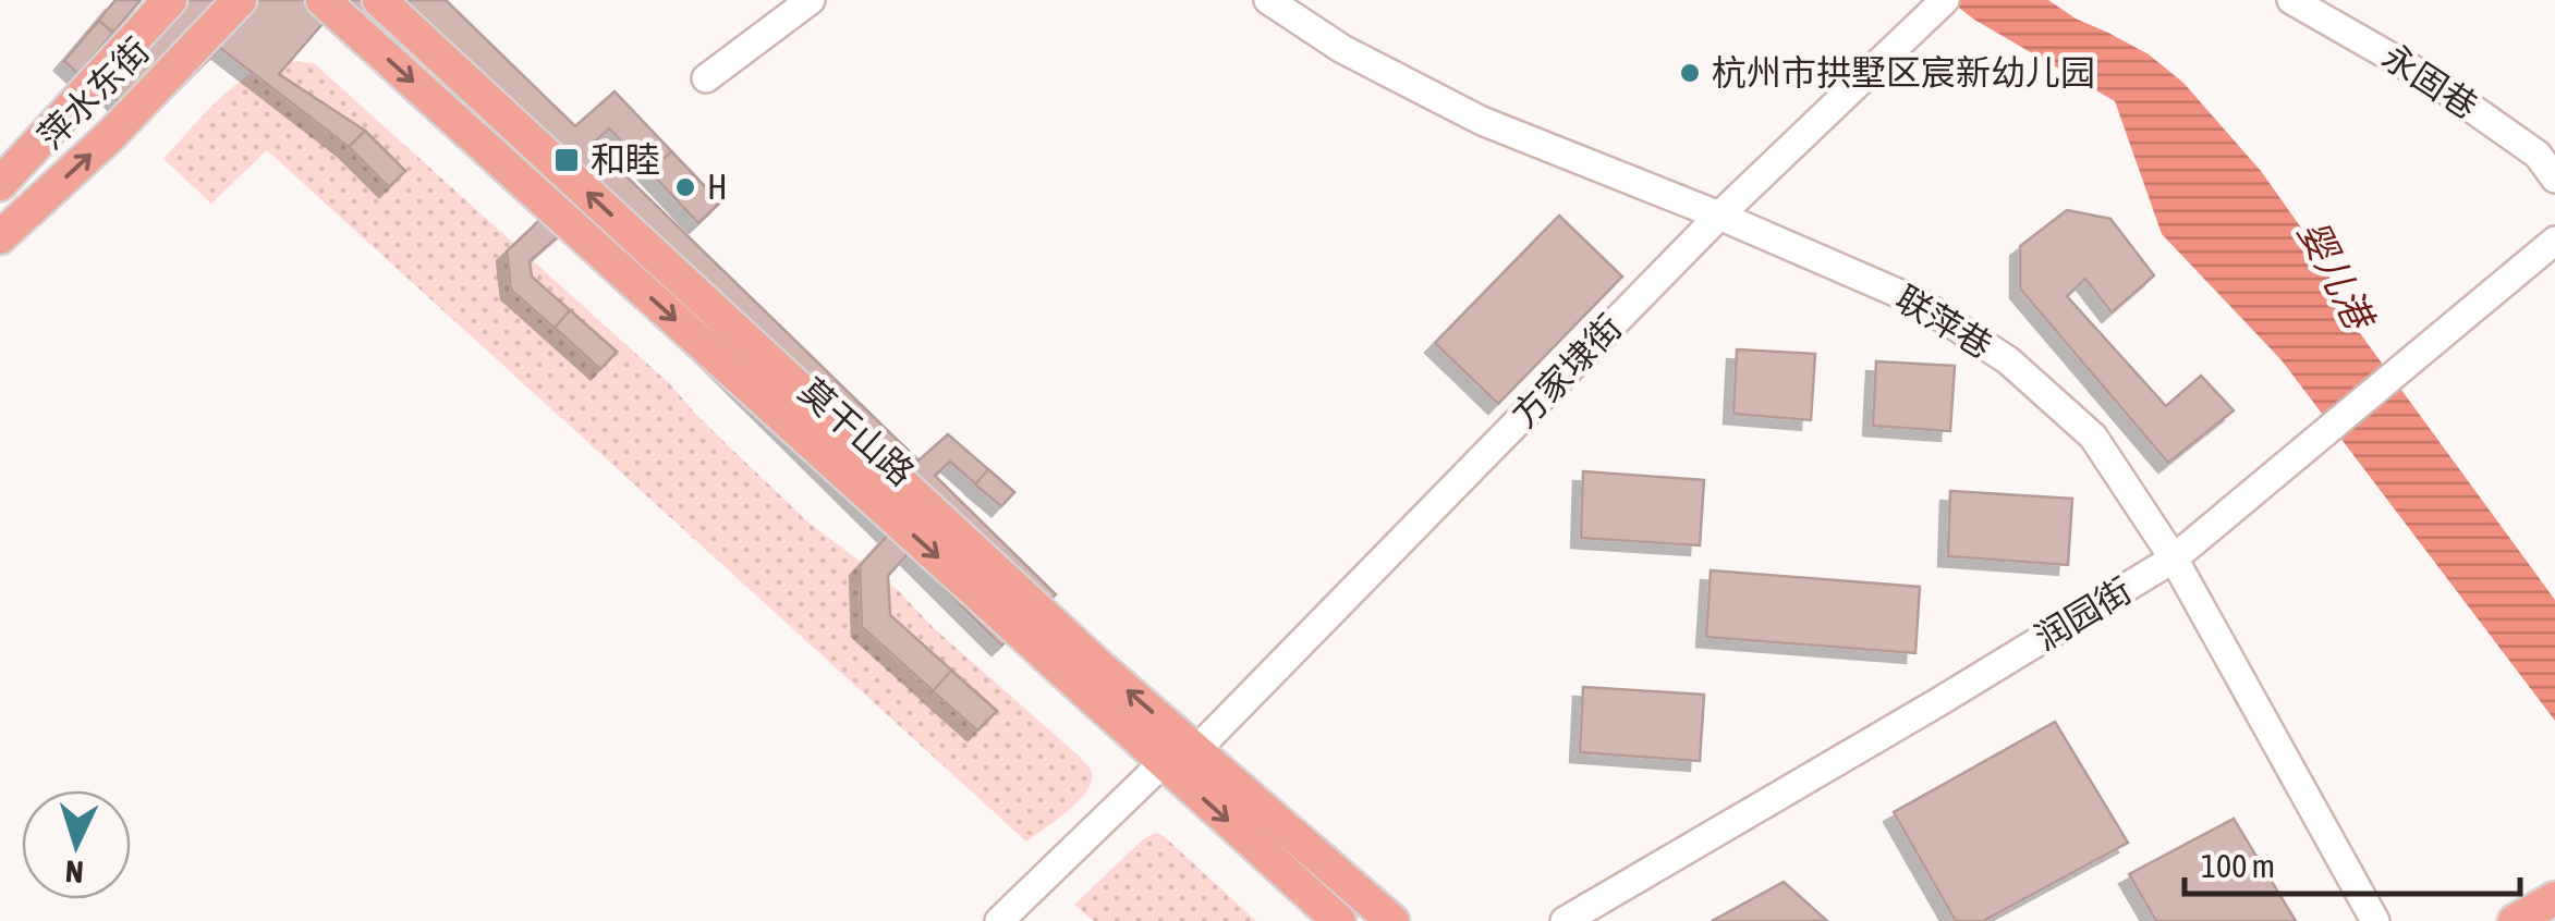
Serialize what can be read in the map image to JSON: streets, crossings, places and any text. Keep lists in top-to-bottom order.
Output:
{
  "streets": {
    "main road": ["萍水东街", "莫干山路"],
    "street": [
      "永固巷",
      "联萍巷",
      "方家埭街",
      "润园街"
    ]
  },
  "crossings": [
    ["联萍巷", "方家埭街"],
    ["联萍巷", "润园街"],
    ["方家埭街", "莫干山路"]
  ],
  "water": ["婴儿港"],
  "places": {
    "other": ["杭州市拱墅区宸新幼儿园", "H"],
    "transit": ["和睦"]
  },
  "scale_bar": "100 m",
  "north": "bottom"
}
